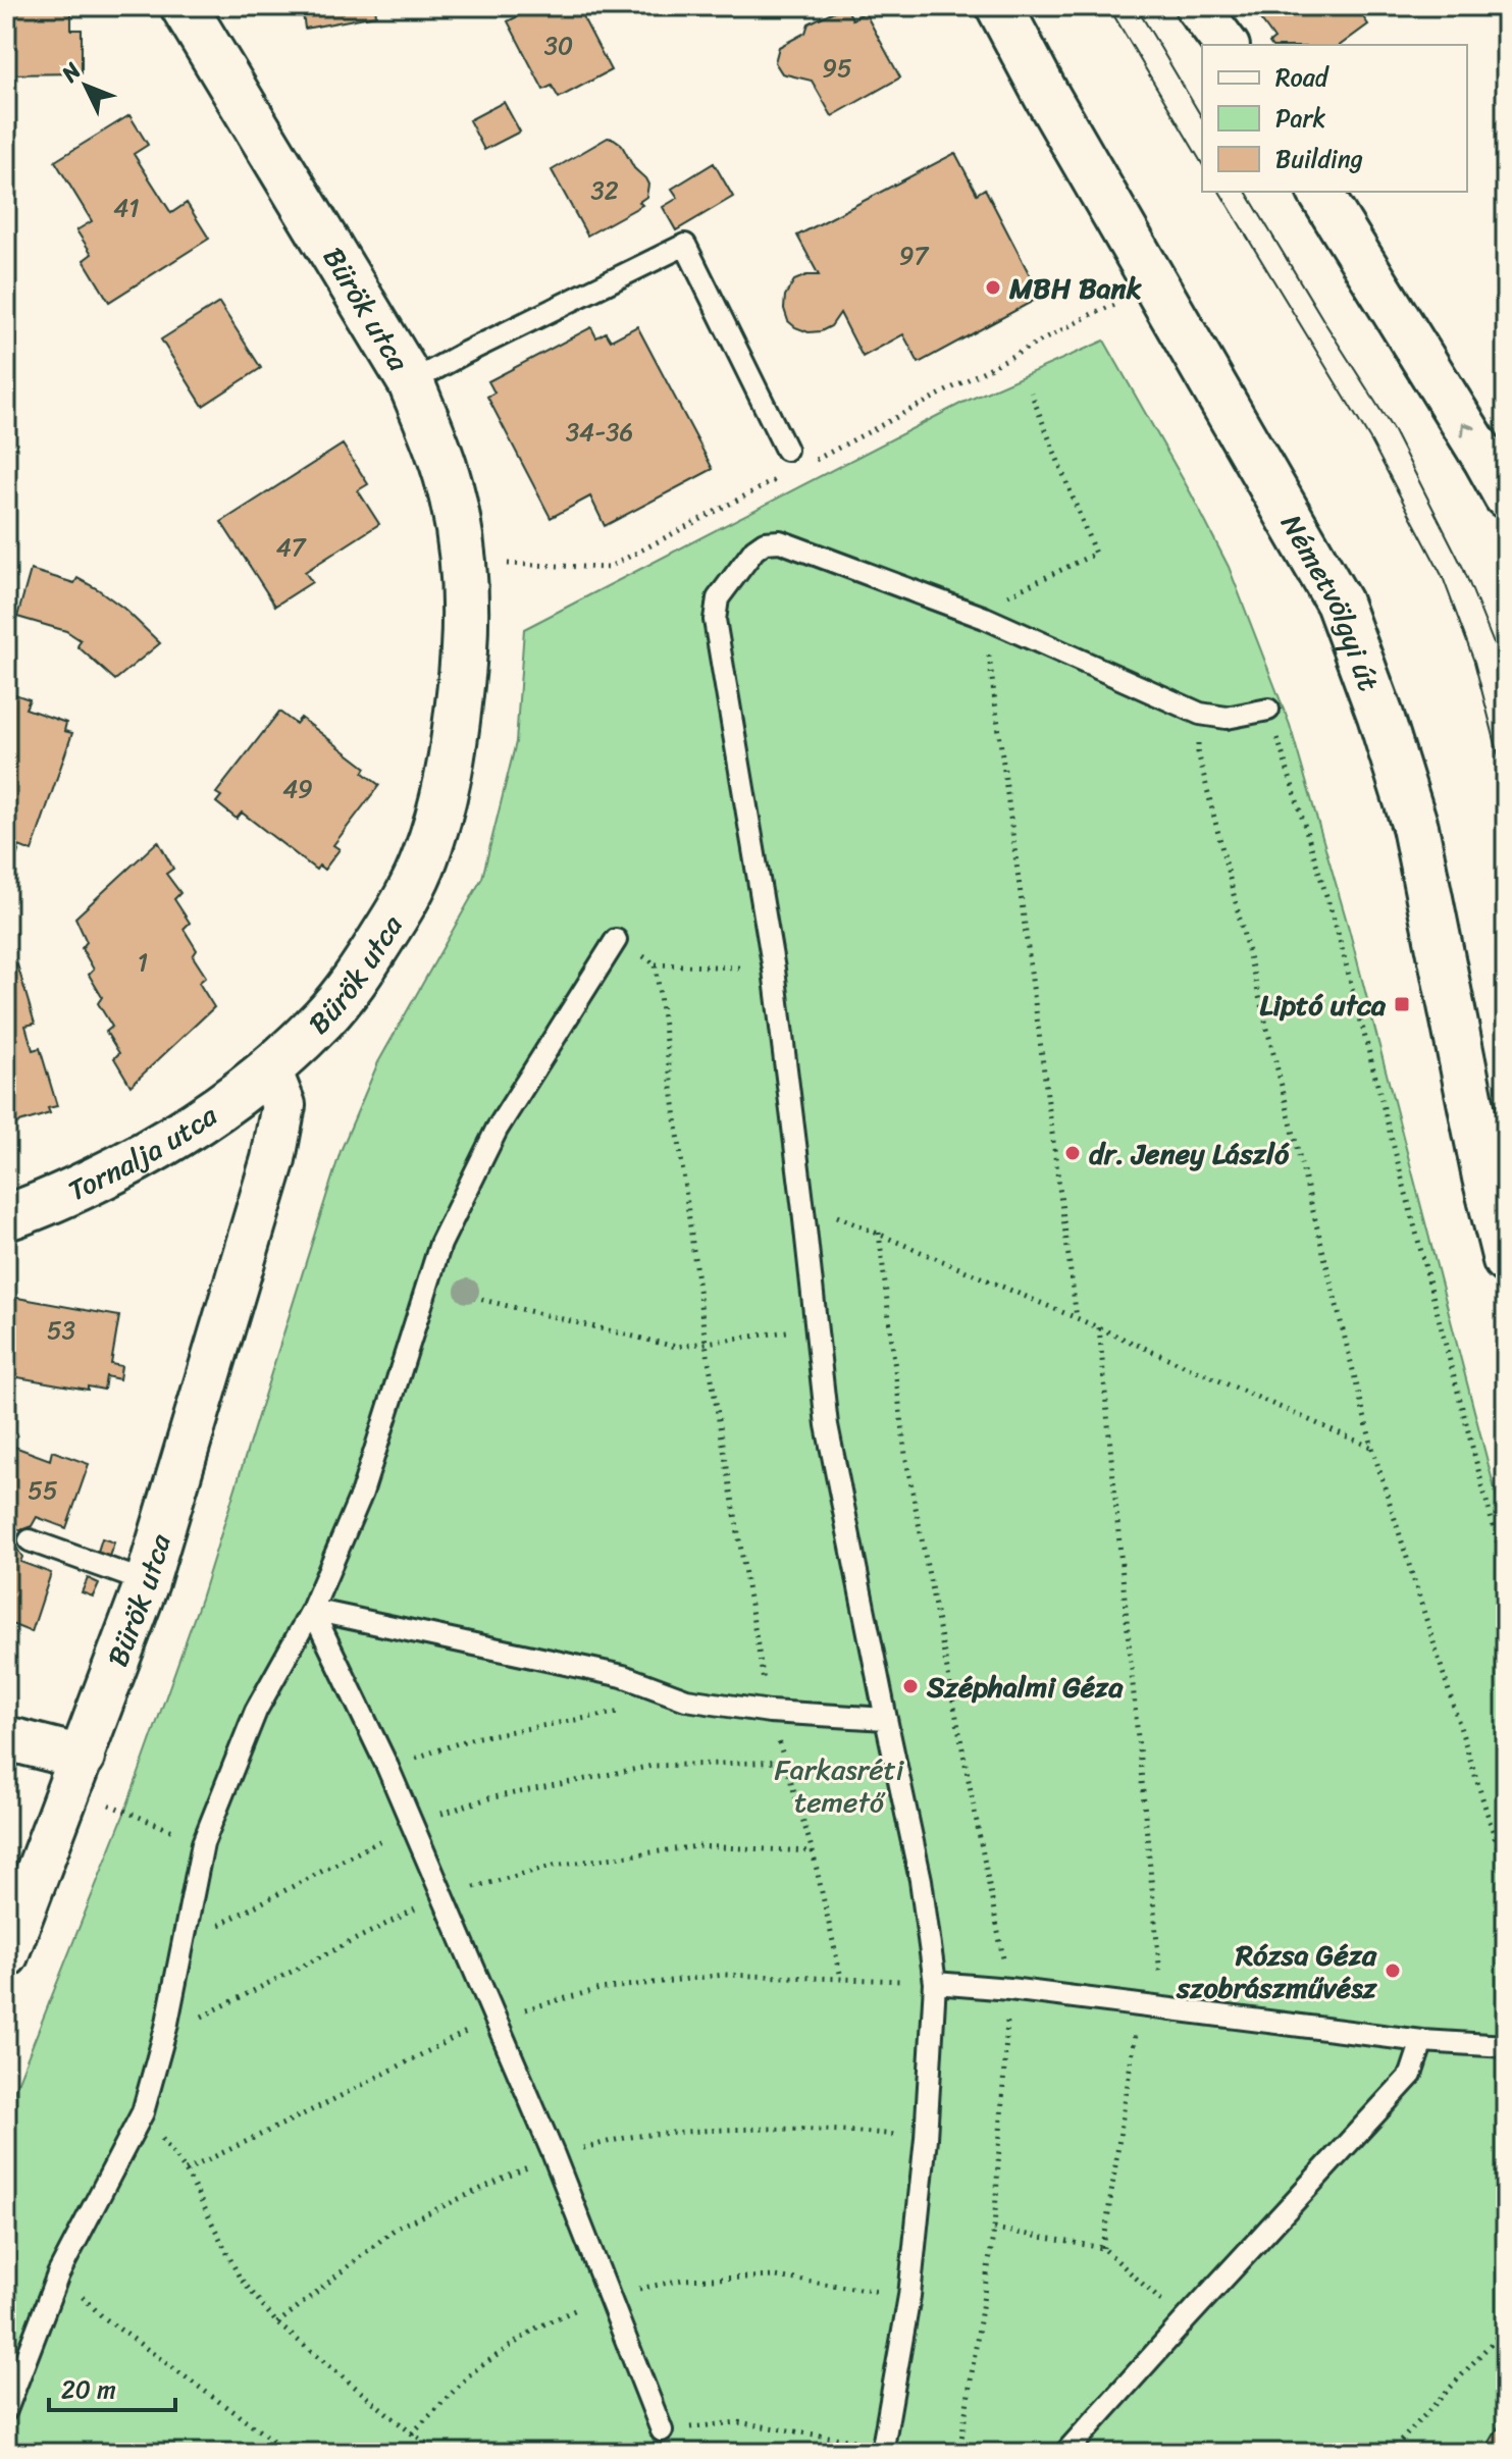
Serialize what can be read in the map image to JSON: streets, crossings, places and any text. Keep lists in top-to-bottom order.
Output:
{
  "streets": {
    "street": ["Bürök utca", "Németvölgyi út", "Tornalja utca"]
  },
  "crossings": [
    ["Bürök utca", "Tornalja utca"]
  ],
  "parks": ["Farkasréti temető"],
  "places": {
    "other": [
      "MBH Bank",
      "dr. Jeney László",
      "Széphalmi Géza",
      "Rózsa Géza szobrászművész"
    ],
    "transit": ["Liptó utca"]
  },
  "house_numbers": [
    "30",
    "95",
    "32",
    "41",
    "97",
    "34-36",
    "47",
    "49",
    "1",
    "53",
    "55"
  ],
  "legend": ["Road", "Park", "Building"],
  "scale_bar": "20 m",
  "north": "top left"
}
